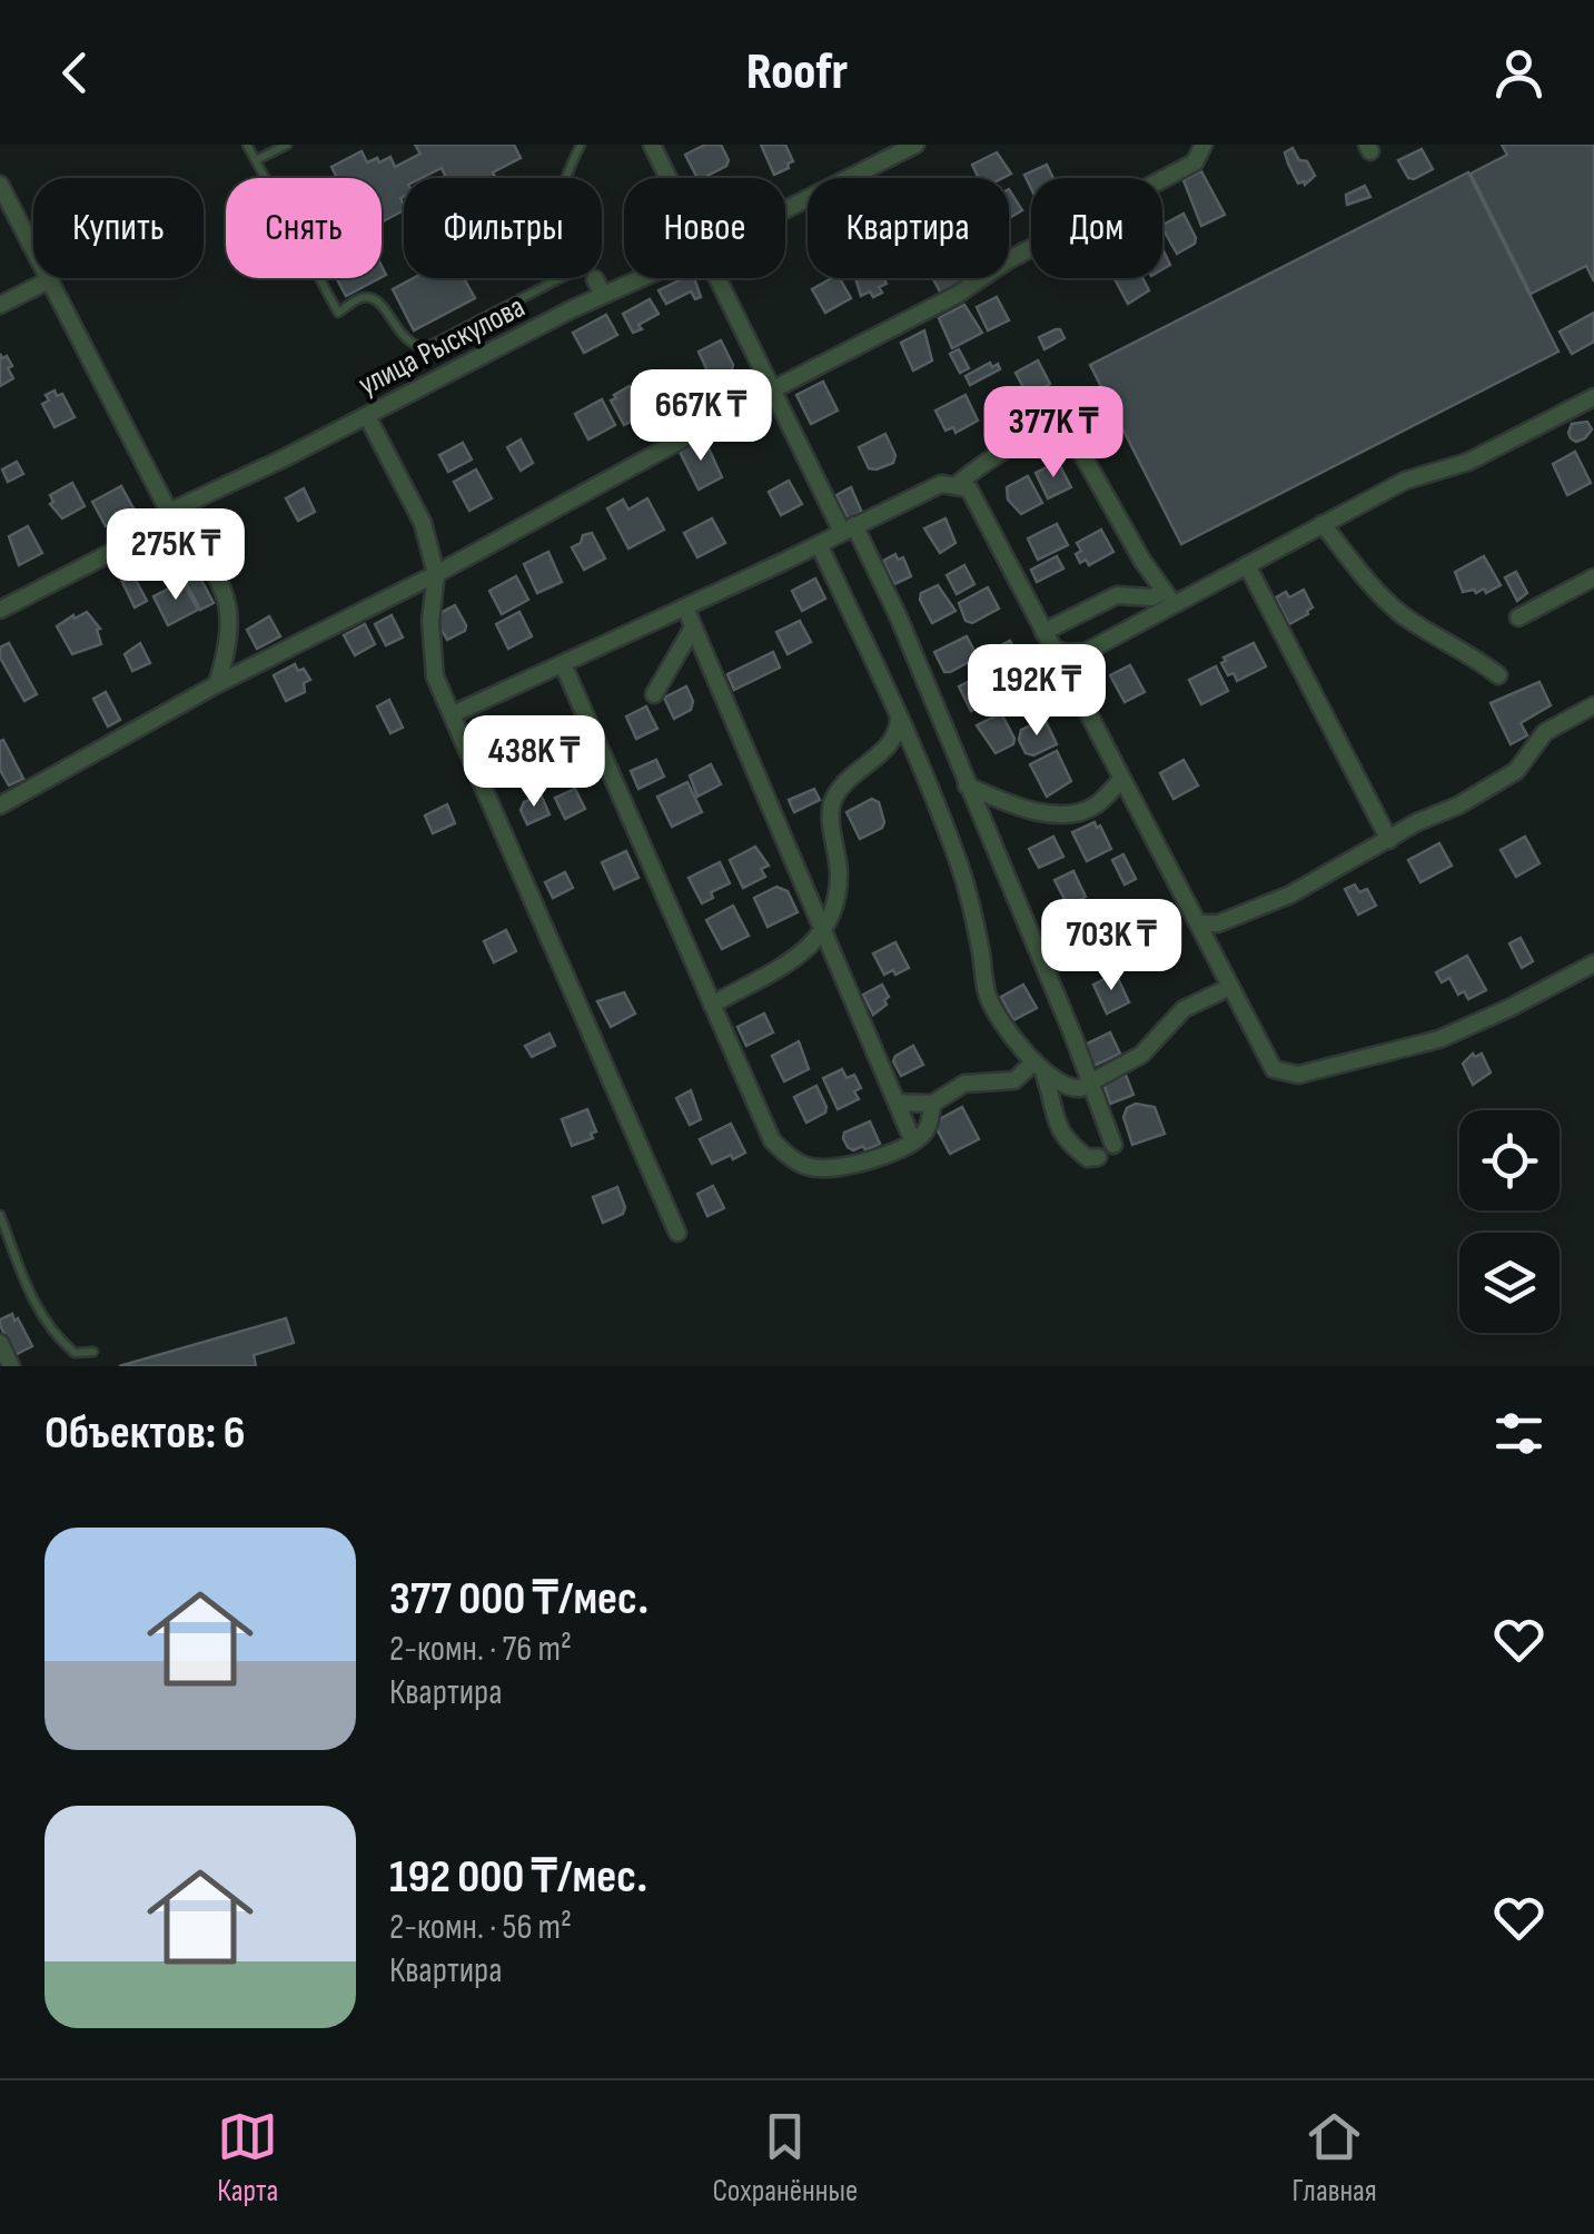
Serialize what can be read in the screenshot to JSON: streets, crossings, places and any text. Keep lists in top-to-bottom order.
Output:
{
  "streets": {
    "street": ["улица Рыскулова"]
  },
  "page": {
    "header": "Roofr",
    "chip": [
      "Купить",
      "Снять",
      "Фильтры",
      "Новое",
      "Квартира",
      "Дом"
    ],
    "price": [
      "667K ₸",
      "377K ₸",
      "275K ₸",
      "192K ₸",
      "438K ₸",
      "703K ₸"
    ],
    "heading": "Объектов: 6",
    "list": [
      {
        "name": "377 000 ₸/мес.",
        "note": "2-комн. · 76 m² · Квартира"
      },
      {
        "name": "192 000 ₸/мес.",
        "note": "2-комн. · 56 m² · Квартира"
      }
    ],
    "tabs": ["Карта", "Сохранённые", "Главная"]
  }
}
